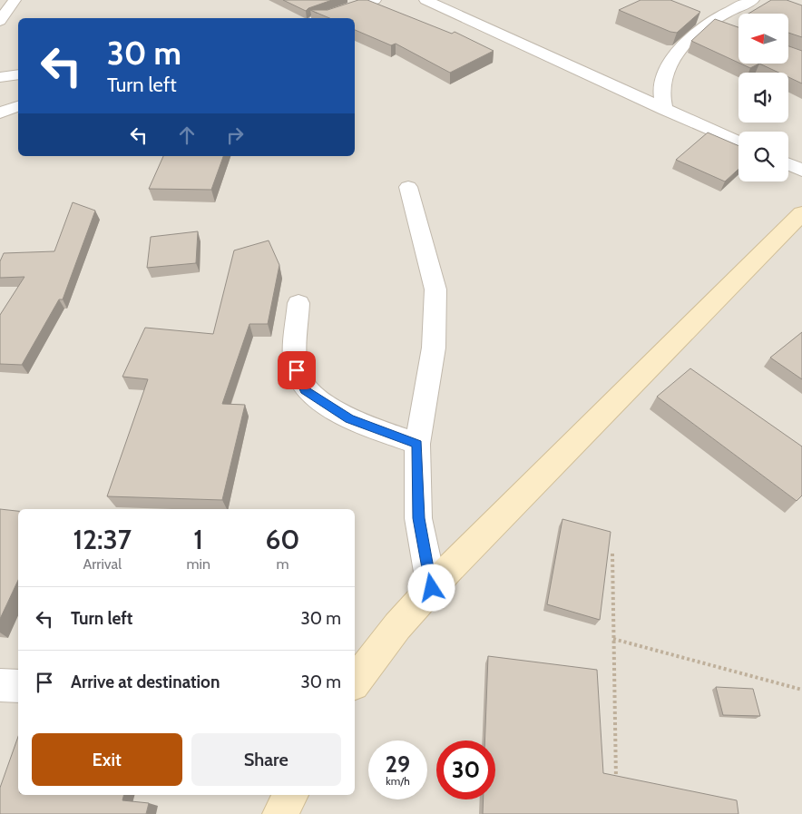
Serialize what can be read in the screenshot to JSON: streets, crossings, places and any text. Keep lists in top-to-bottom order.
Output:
{
  "north": "left",
  "page": {
    "turn": ["30 m", "Turn left"],
    "eta": [
      "12:37",
      "Arrival",
      "1",
      "min",
      "60",
      "m"
    ],
    "list": [
      {
        "name": "Turn left",
        "value": "30 m"
      },
      {
        "name": "Arrive at destination",
        "value": "30 m"
      }
    ],
    "buttons": ["Exit", "Share"],
    "speed": "29 km/h",
    "limit": "30"
  }
}
